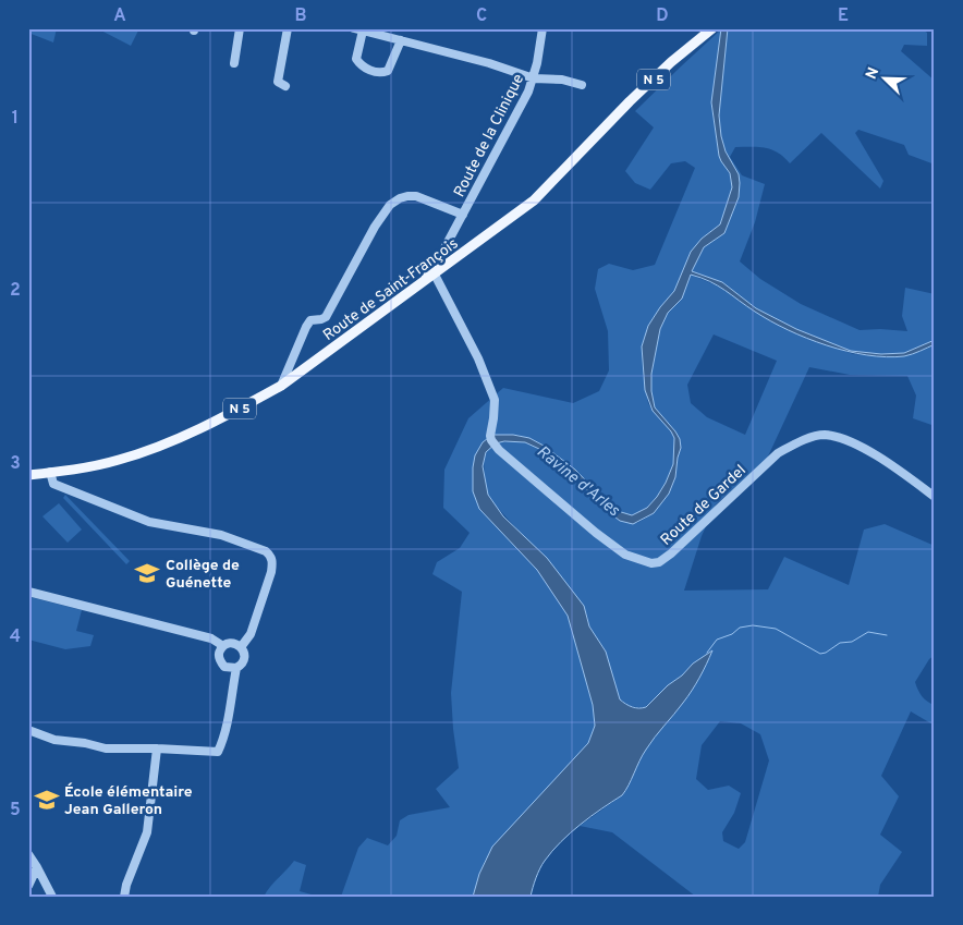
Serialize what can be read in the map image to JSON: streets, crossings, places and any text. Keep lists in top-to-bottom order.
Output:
{
  "streets": {
    "main road": ["N 5", "Route de Saint-François"],
    "street": ["Route de la Clinique", "Route de Gardel"]
  },
  "crossings": [
    ["Route de la Clinique", "Route de Saint-François"],
    ["Route de la Clinique", "Route de Gardel"],
    ["Route de Saint-François", "Route de Gardel"]
  ],
  "water": ["Ravine d'Arles"],
  "places": {
    "school or university": ["Collège de Guénette", "École élémentaire Jean Galleron"]
  },
  "north": "top left",
  "grid": {
    "columns": [
      "A",
      "B",
      "C",
      "D",
      "E"
    ],
    "rows": [
      "1",
      "2",
      "3",
      "4",
      "5"
    ]
  }
}
